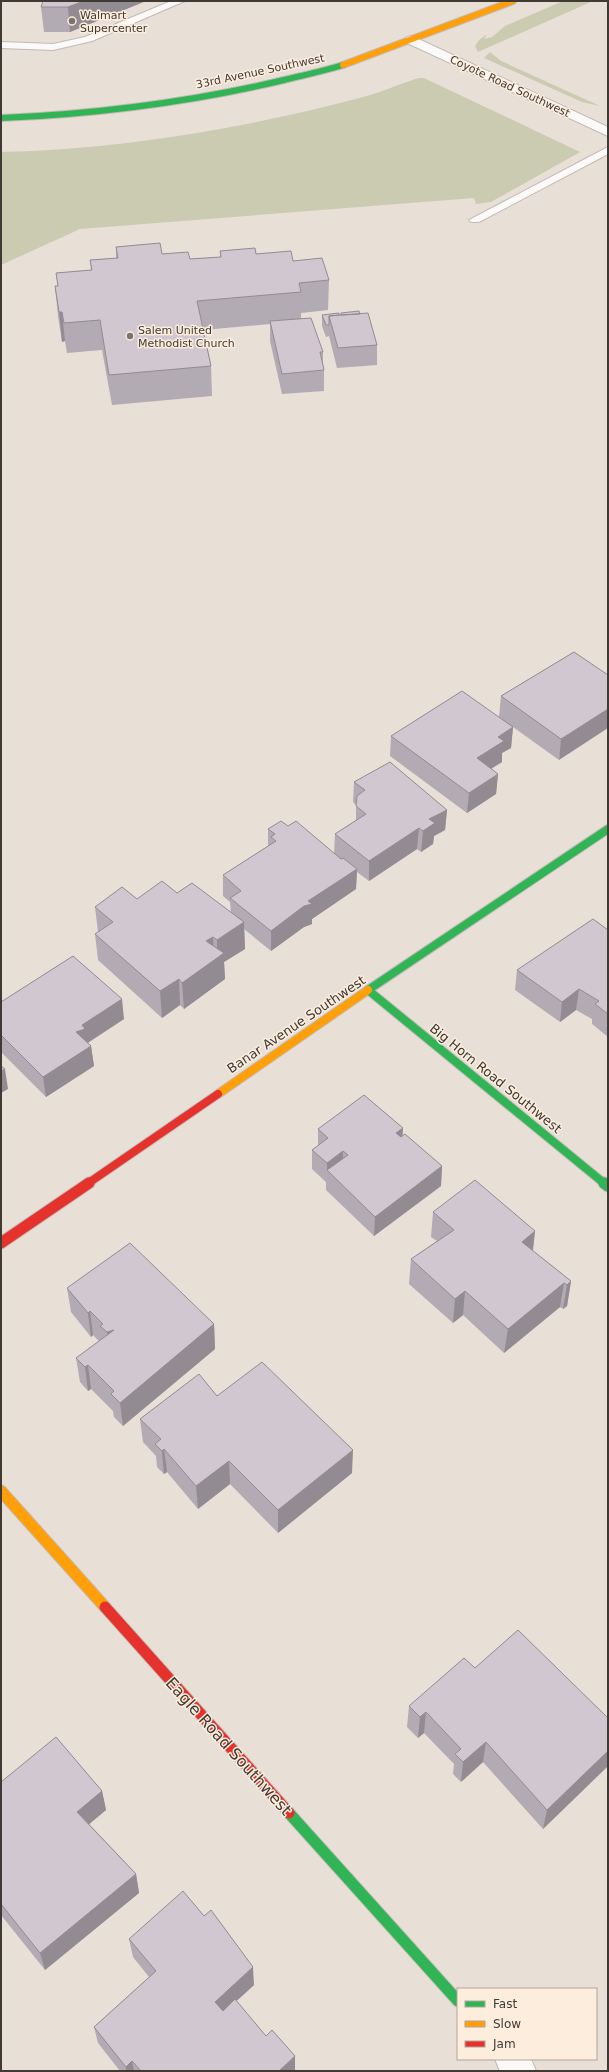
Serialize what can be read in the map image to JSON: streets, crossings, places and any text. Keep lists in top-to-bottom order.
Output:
{
  "streets": {
    "street": [
      "33rd Avenue Southwest",
      "Coyote Road Southwest",
      "Banar Avenue Southwest",
      "Big Horn Road Southwest",
      "Eagle Road Southwest"
    ]
  },
  "crossings": [
    ["33rd Avenue Southwest", "Coyote Road Southwest"],
    ["Banar Avenue Southwest", "Big Horn Road Southwest"]
  ],
  "places": ["Walmart Supercenter", "Salem United Methodist Church"],
  "legend": ["Fast", "Slow", "Jam"]
}
